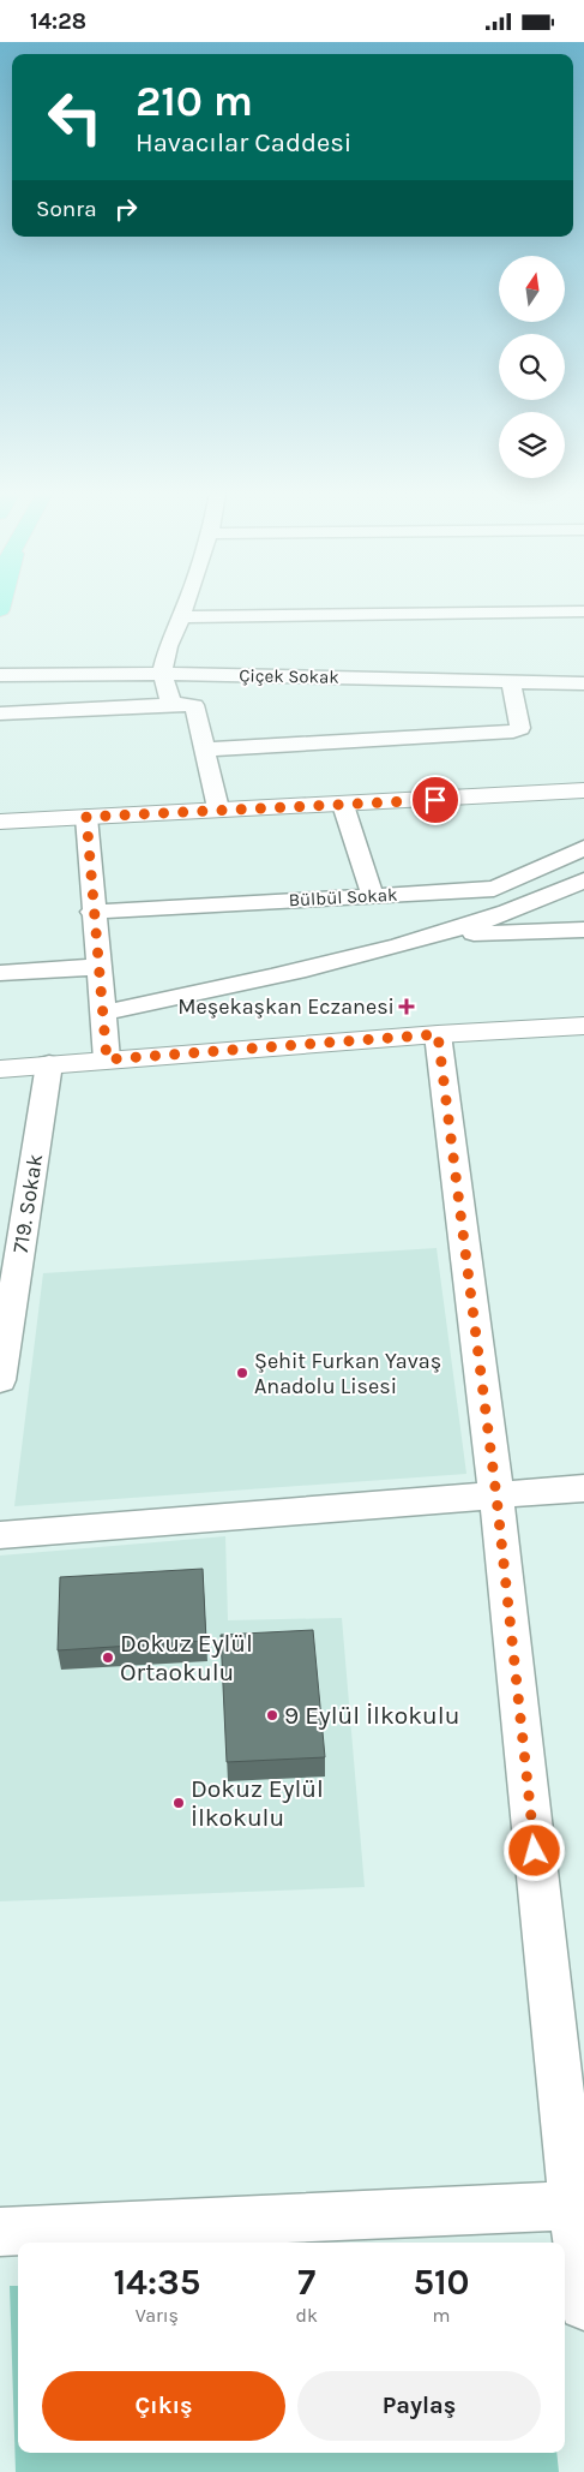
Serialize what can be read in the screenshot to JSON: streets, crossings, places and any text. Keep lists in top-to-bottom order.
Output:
{
  "streets": {
    "street": ["Çiçek Sokak", "Bülbül Sokak", "719. Sokak"]
  },
  "places": {
    "health": ["Meşekaşkan Eczanesi"],
    "other": [
      "Şehit Furkan Yavaş Anadolu Lisesi",
      "Dokuz Eylül Ortaokulu",
      "9 Eylül İlkokulu",
      "Dokuz Eylül İlkokulu"
    ]
  },
  "north": "top",
  "page": {
    "status": "14:28",
    "turn": ["210 m", "Havacılar Caddesi"],
    "then": "Sonra",
    "eta": [
      "14:35",
      "Varış",
      "7",
      "dk",
      "510",
      "m"
    ],
    "buttons": ["Çıkış", "Paylaş"]
  }
}
